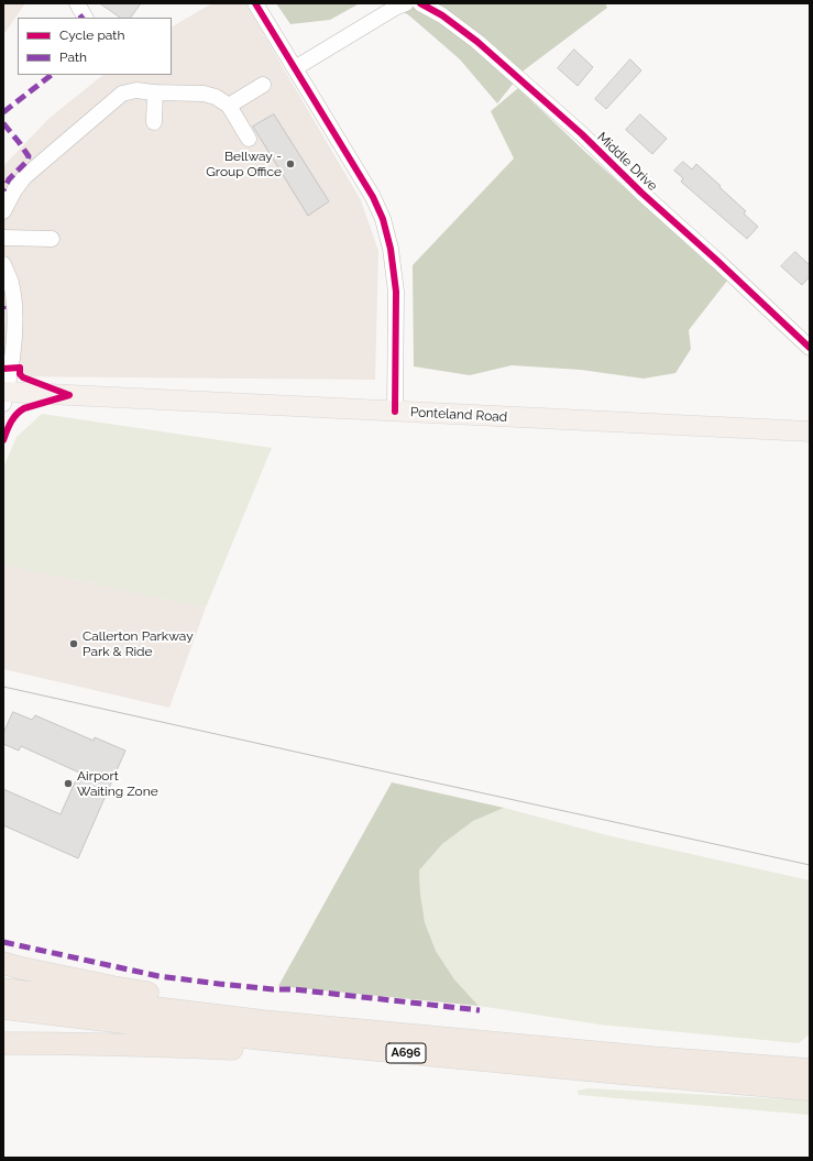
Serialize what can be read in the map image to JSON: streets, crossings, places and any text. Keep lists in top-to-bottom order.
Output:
{
  "streets": {
    "highway": ["A696"],
    "main road": ["Ponteland Road"],
    "street": ["Middle Drive"]
  },
  "places": ["Bellway - Group Office", "Callerton Parkway Park & Ride", "Airport Waiting Zone"],
  "legend": ["Cycle path", "Path"]
}
